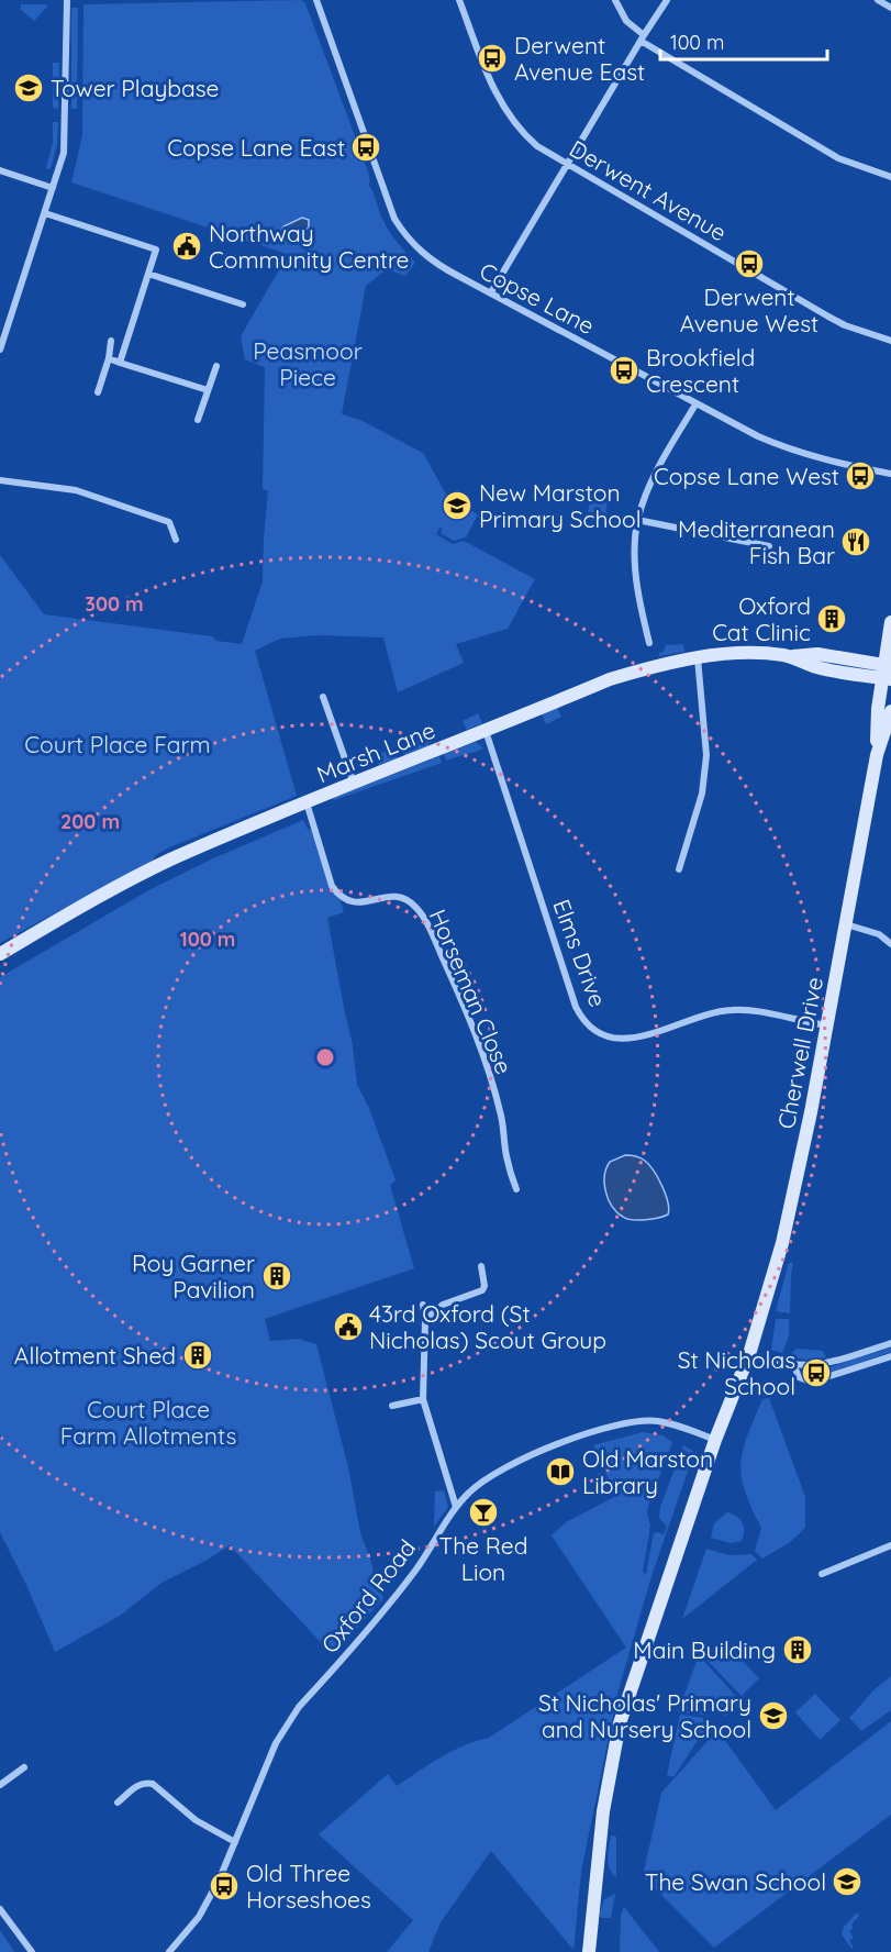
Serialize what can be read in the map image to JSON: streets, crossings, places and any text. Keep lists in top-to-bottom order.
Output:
{
  "streets": {
    "main road": ["Marsh Lane", "Cherwell Drive"],
    "street": [
      "Derwent Avenue",
      "Copse Lane",
      "Elms Drive",
      "Horseman Close",
      "Oxford Road"
    ]
  },
  "crossings": [
    ["Marsh Lane", "Elms Drive"],
    ["Marsh Lane", "Horseman Close"],
    ["Marsh Lane", "Cherwell Drive"],
    ["Elms Drive", "Cherwell Drive"],
    ["Cherwell Drive", "Oxford Road"]
  ],
  "parks": ["Peasmoor Piece", "Court Place Farm", "Court Place Farm Allotments"],
  "places": {
    "bus stop": [
      "Derwent Avenue East",
      "Copse Lane East",
      "Derwent Avenue West",
      "Brookfield Crescent",
      "Copse Lane West",
      "St Nicholas School",
      "Old Three Horseshoes"
    ],
    "school or university": [
      "Tower Playbase",
      "New Marston Primary School",
      "St Nicholas' Primary and Nursery School",
      "The Swan School"
    ],
    "public building": ["Northway Community Centre", "43rd Oxford (St Nicholas) Scout Group"],
    "restaurant": ["Mediterranean Fish Bar"],
    "building": [
      "Oxford Cat Clinic",
      "Roy Garner Pavilion",
      "Allotment Shed",
      "Main Building"
    ],
    "library": ["Old Marston Library"],
    "bar": ["The Red Lion"]
  },
  "scale_bar": "100 m",
  "rings": ["300 m", "200 m", "100 m"]
}
